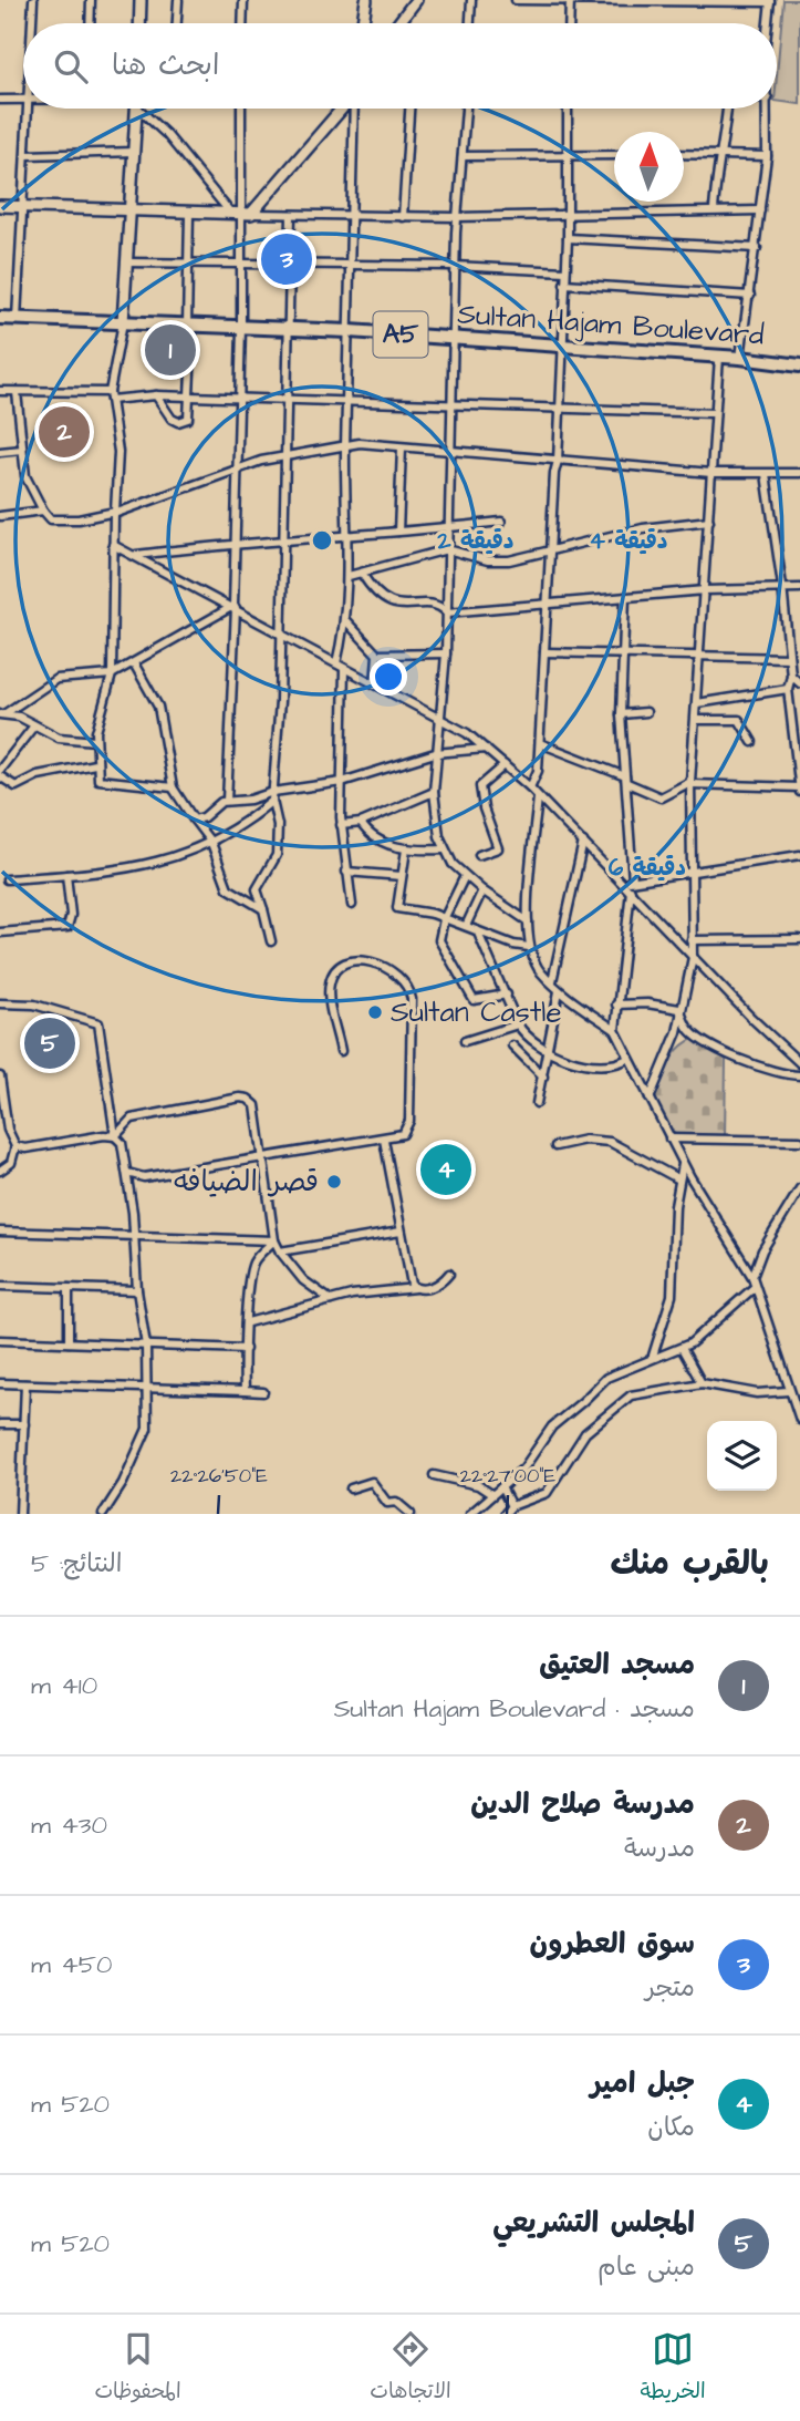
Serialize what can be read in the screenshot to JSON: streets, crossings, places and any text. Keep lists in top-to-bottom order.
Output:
{
  "streets": {
    "highway": ["Sultan Hajam Boulevard", "A5"]
  },
  "places": ["Sultan Castle", "قصر الضيافه"],
  "north": "top",
  "page": {
    "search": "ابحث هنا",
    "pins": [
      "3",
      "1",
      "2",
      "5",
      "4"
    ],
    "heading": ["بالقرب منك", "النتائج: 5"],
    "list": [
      {
        "mark": "1",
        "name": "مسجد العتيق",
        "note": "مسجد · Sultan Hajam Boulevard",
        "value": "410 m"
      },
      {
        "mark": "2",
        "name": "مدرسة صلاح الدين",
        "note": "مدرسة",
        "value": "430 m"
      },
      {
        "mark": "3",
        "name": "سوق العطرون",
        "note": "متجر",
        "value": "450 m"
      },
      {
        "mark": "4",
        "name": "جبل امير",
        "note": "مكان",
        "value": "520 m"
      },
      {
        "mark": "5",
        "name": "المجلس التشريعي",
        "note": "مبنى عام",
        "value": "520 m"
      }
    ],
    "nav": ["الخريطة", "الاتجاهات", "المحفوظات"]
  },
  "coordinates": ["22°26'50\"E", "22°27'00\"E"],
  "rings": ["2 دقيقة", "4 دقيقة", "6 دقيقة"]
}
